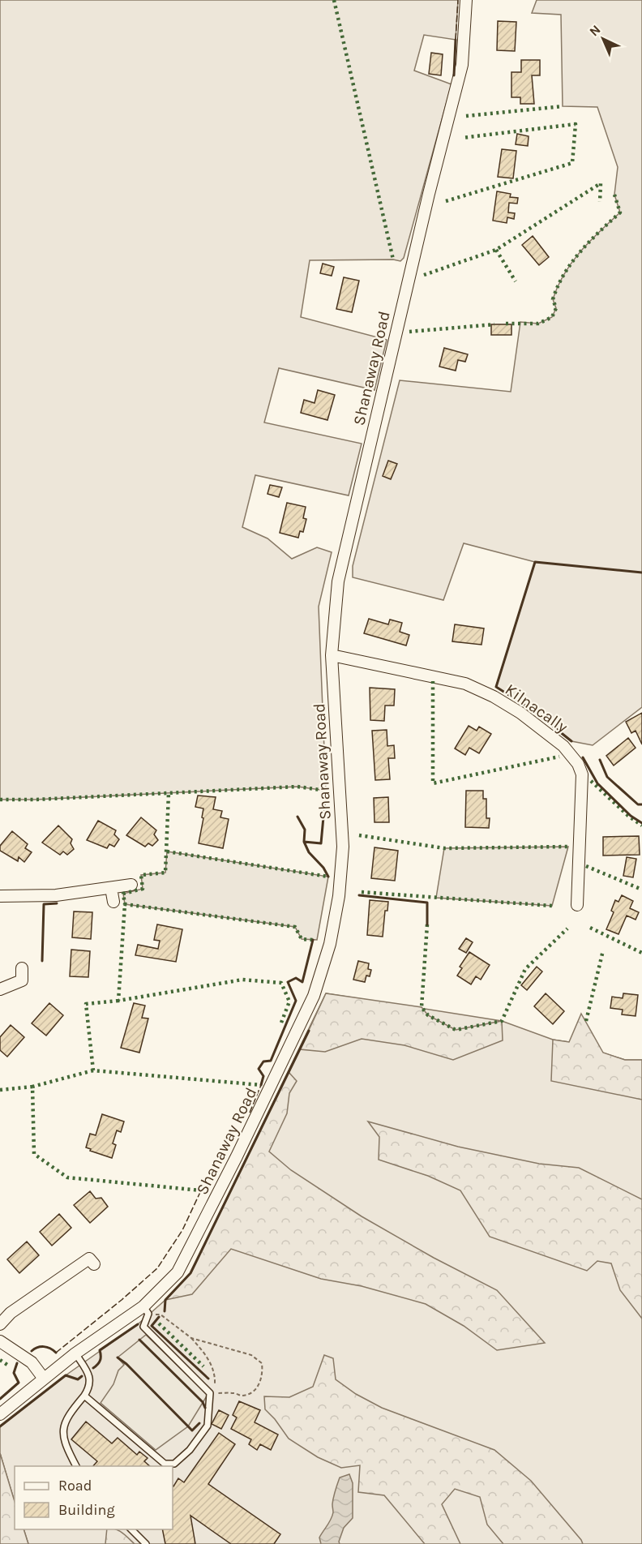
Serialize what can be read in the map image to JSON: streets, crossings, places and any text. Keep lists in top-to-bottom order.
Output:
{
  "streets": {
    "street": ["Shanaway Road", "Kilnacally"]
  },
  "crossings": [
    ["Shanaway Road", "Kilnacally"]
  ],
  "legend": ["Road", "Building"],
  "north": "top left"
}
